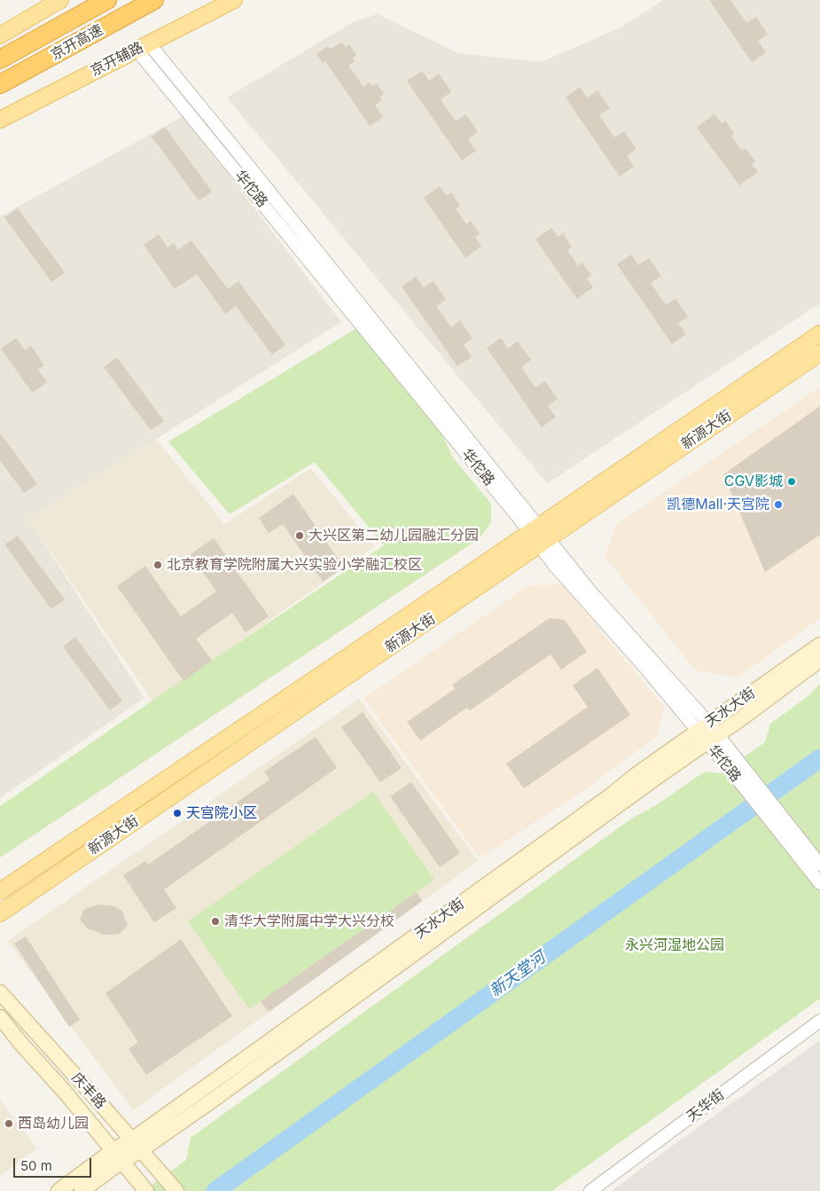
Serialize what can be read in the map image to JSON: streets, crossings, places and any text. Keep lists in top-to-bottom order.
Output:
{
  "streets": {
    "highway": ["京开高速"],
    "main road": [
      "京开辅路",
      "新源大街",
      "天水大街",
      "庆丰路"
    ],
    "street": ["华佗路", "天华街"]
  },
  "crossings": [
    ["京开辅路", "华佗路"],
    ["华佗路", "新源大街"],
    ["华佗路", "天水大街"],
    ["天水大街", "庆丰路"]
  ],
  "water": ["新天堂河"],
  "parks": ["永兴河湿地公园"],
  "places": [
    "CGV影城",
    "凯德Mall·天宫院",
    "大兴区第二幼儿园融汇分园",
    "北京教育学院附属大兴实验小学融汇校区",
    "天宫院小区",
    "清华大学附属中学大兴分校",
    "西岛幼儿园"
  ],
  "scale_bar": "50 m"
}
